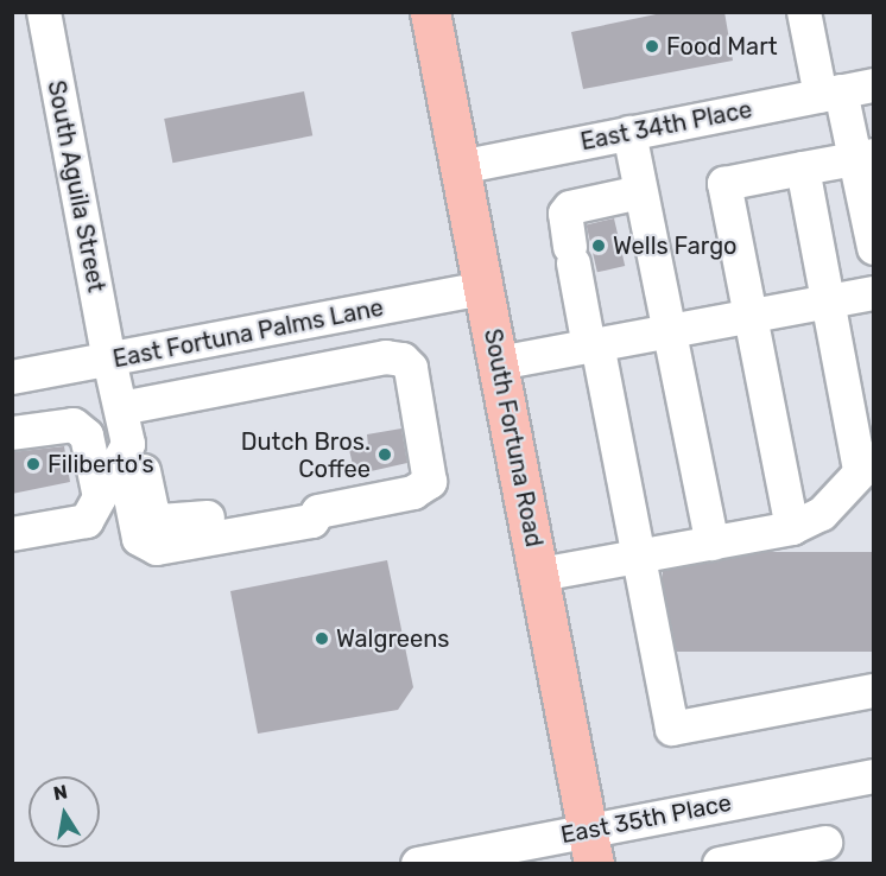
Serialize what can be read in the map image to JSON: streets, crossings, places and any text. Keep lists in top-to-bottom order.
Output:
{
  "streets": {
    "main road": ["South Fortuna Road"],
    "street": [
      "East 34th Place",
      "South Aguila Street",
      "East Fortuna Palms Lane",
      "East 35th Place"
    ]
  },
  "crossings": [
    ["East 34th Place", "South Fortuna Road"],
    ["South Aguila Street", "East Fortuna Palms Lane"],
    ["East Fortuna Palms Lane", "South Fortuna Road"],
    ["South Fortuna Road", "East 35th Place"]
  ],
  "places": [
    "Food Mart",
    "Wells Fargo",
    "Dutch Bros. Coffee",
    "Filiberto's",
    "Walgreens"
  ],
  "north": "top"
}
